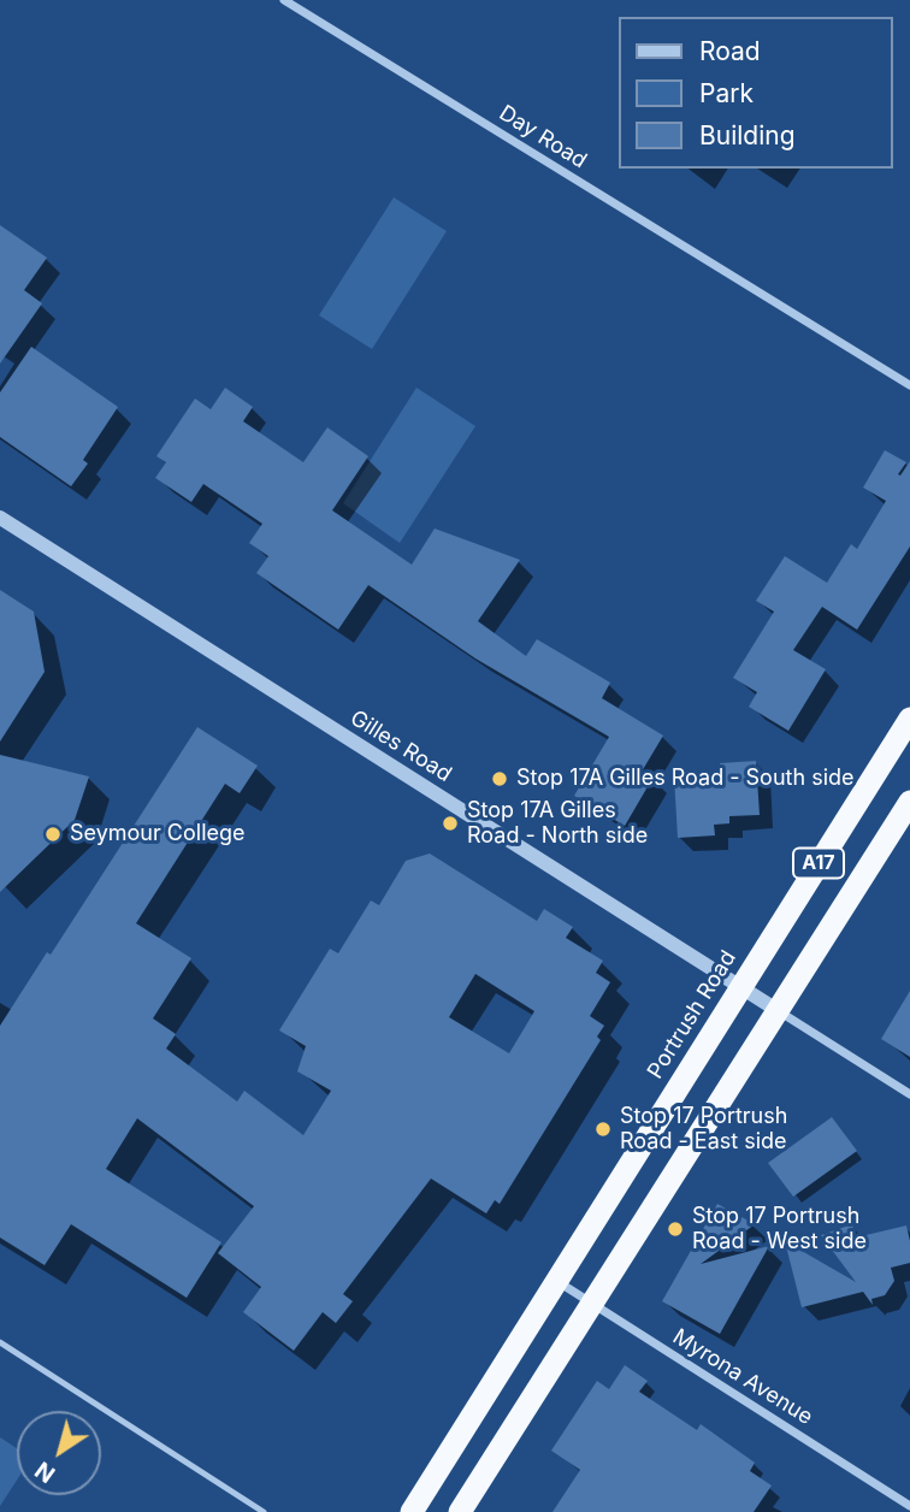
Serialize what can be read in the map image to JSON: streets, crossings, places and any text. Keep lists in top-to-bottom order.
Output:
{
  "streets": {
    "highway": ["A17", "Portrush Road"],
    "street": ["Day Road", "Gilles Road", "Myrona Avenue"]
  },
  "crossings": [
    ["Gilles Road", "A17"],
    ["Gilles Road", "Portrush Road"],
    ["A17", "Myrona Avenue"],
    ["Portrush Road", "Myrona Avenue"]
  ],
  "places": [
    "Stop 17A Gilles Road - South side",
    "Stop 17A Gilles Road - North side",
    "Seymour College",
    "Stop 17 Portrush Road - East side",
    "Stop 17 Portrush Road - West side"
  ],
  "legend": ["Road", "Park", "Building"],
  "north": "bottom left"
}
